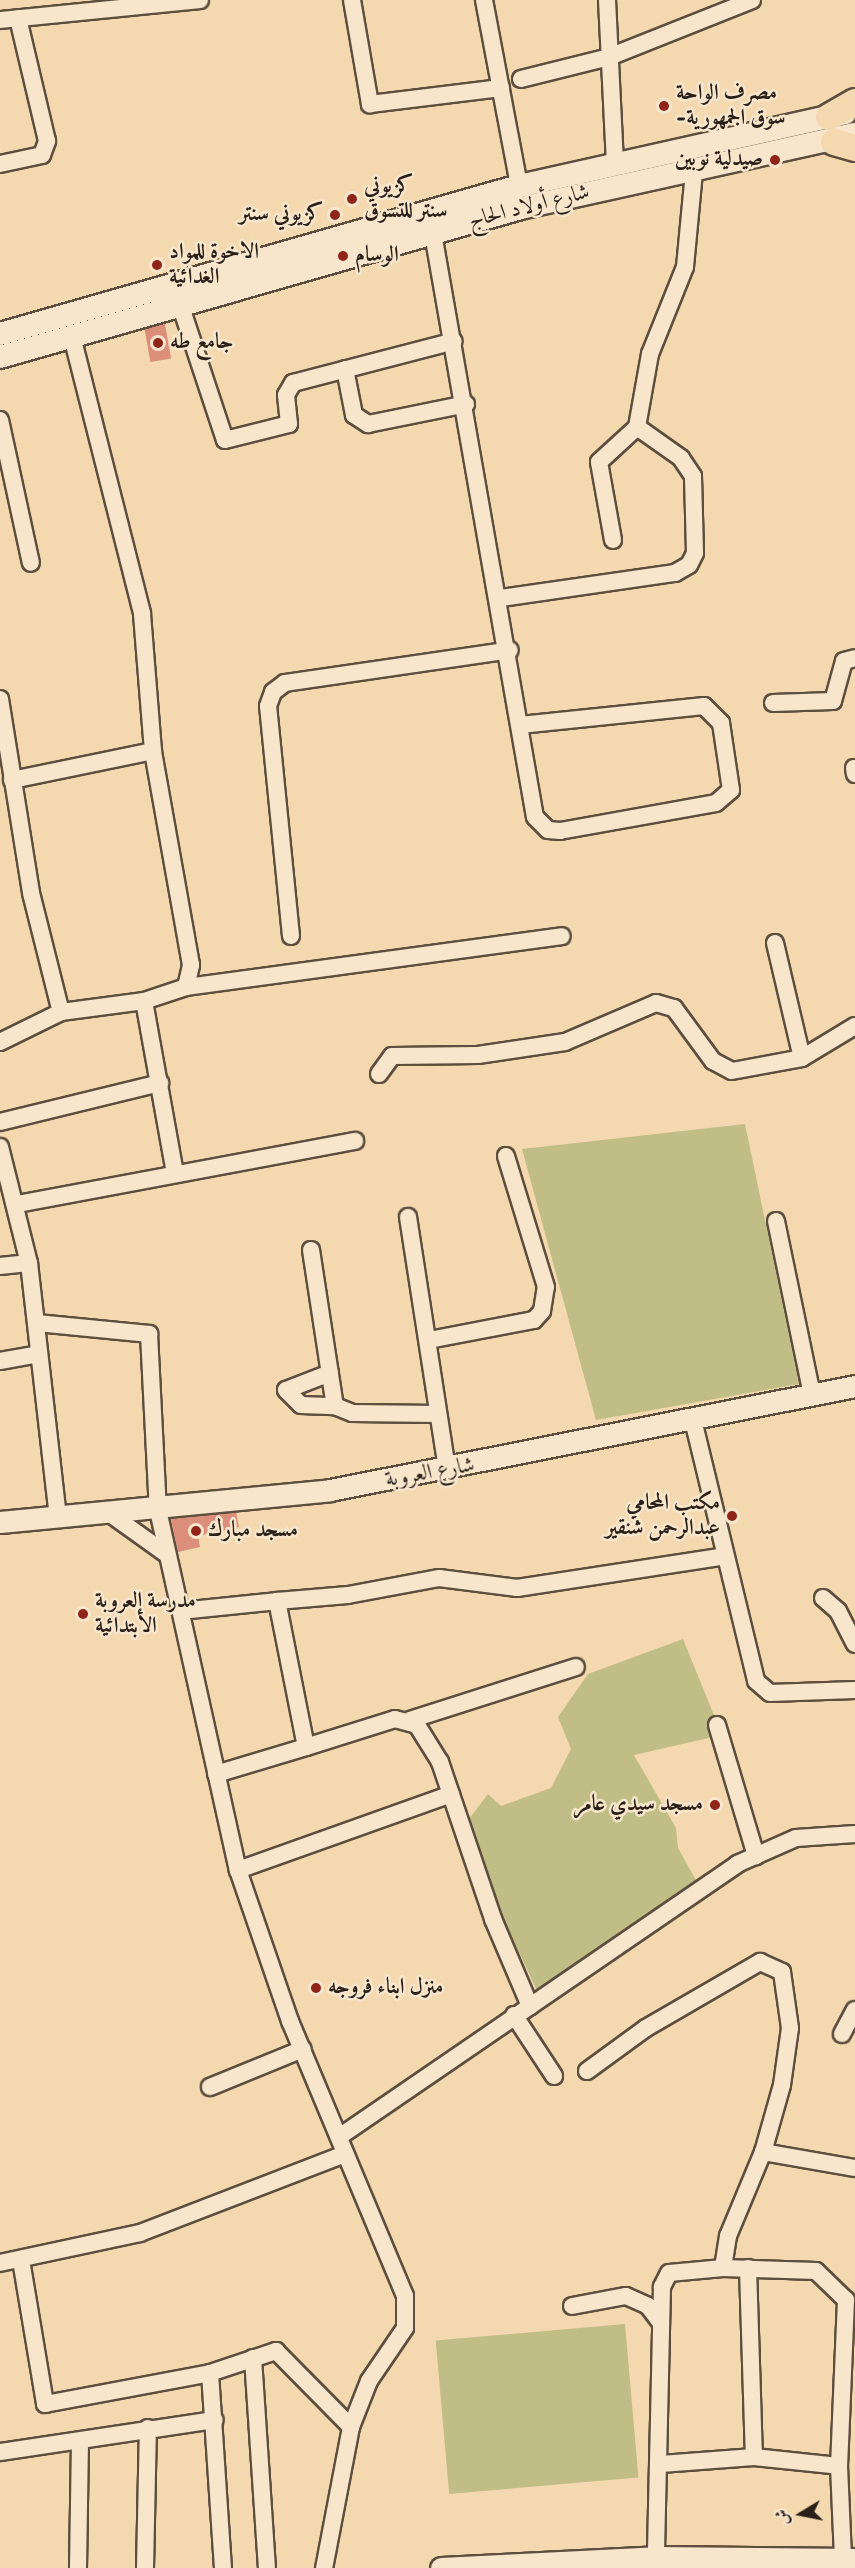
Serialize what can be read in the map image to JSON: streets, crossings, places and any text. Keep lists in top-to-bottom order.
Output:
{
  "streets": {
    "main road": ["شارع أولاد الحاج"],
    "street": ["شارع العروبة"]
  },
  "places": [
    "مصرف الواحة -سوق الجمهورية",
    "صيدلية نوبين",
    "كزيوني سنتر للتسوق",
    "كزيوني سنتر",
    "الوسام",
    "الاخوة للمواد الغدائية",
    "جامع طه",
    "مكتب المحامي عبدالرحمن شنقير",
    "مسجد مبارك",
    "مدرسة العروبة الأبتدائية",
    "مسجد سيدي عامر",
    "منزل ابناء فروجه"
  ],
  "north": "left"
}
